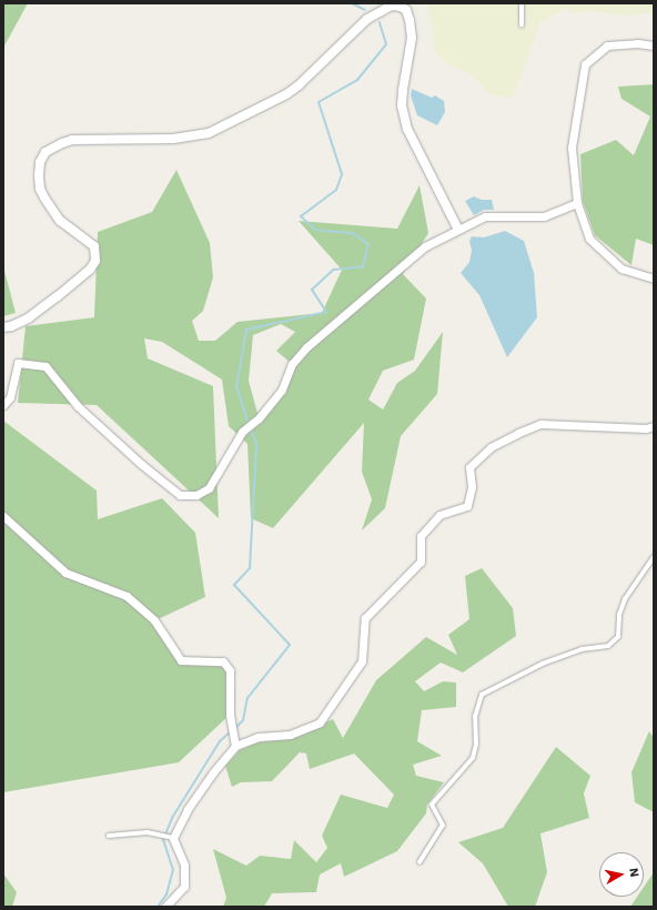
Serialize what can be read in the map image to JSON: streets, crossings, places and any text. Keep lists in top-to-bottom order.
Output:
{
  "north": "right"
}
